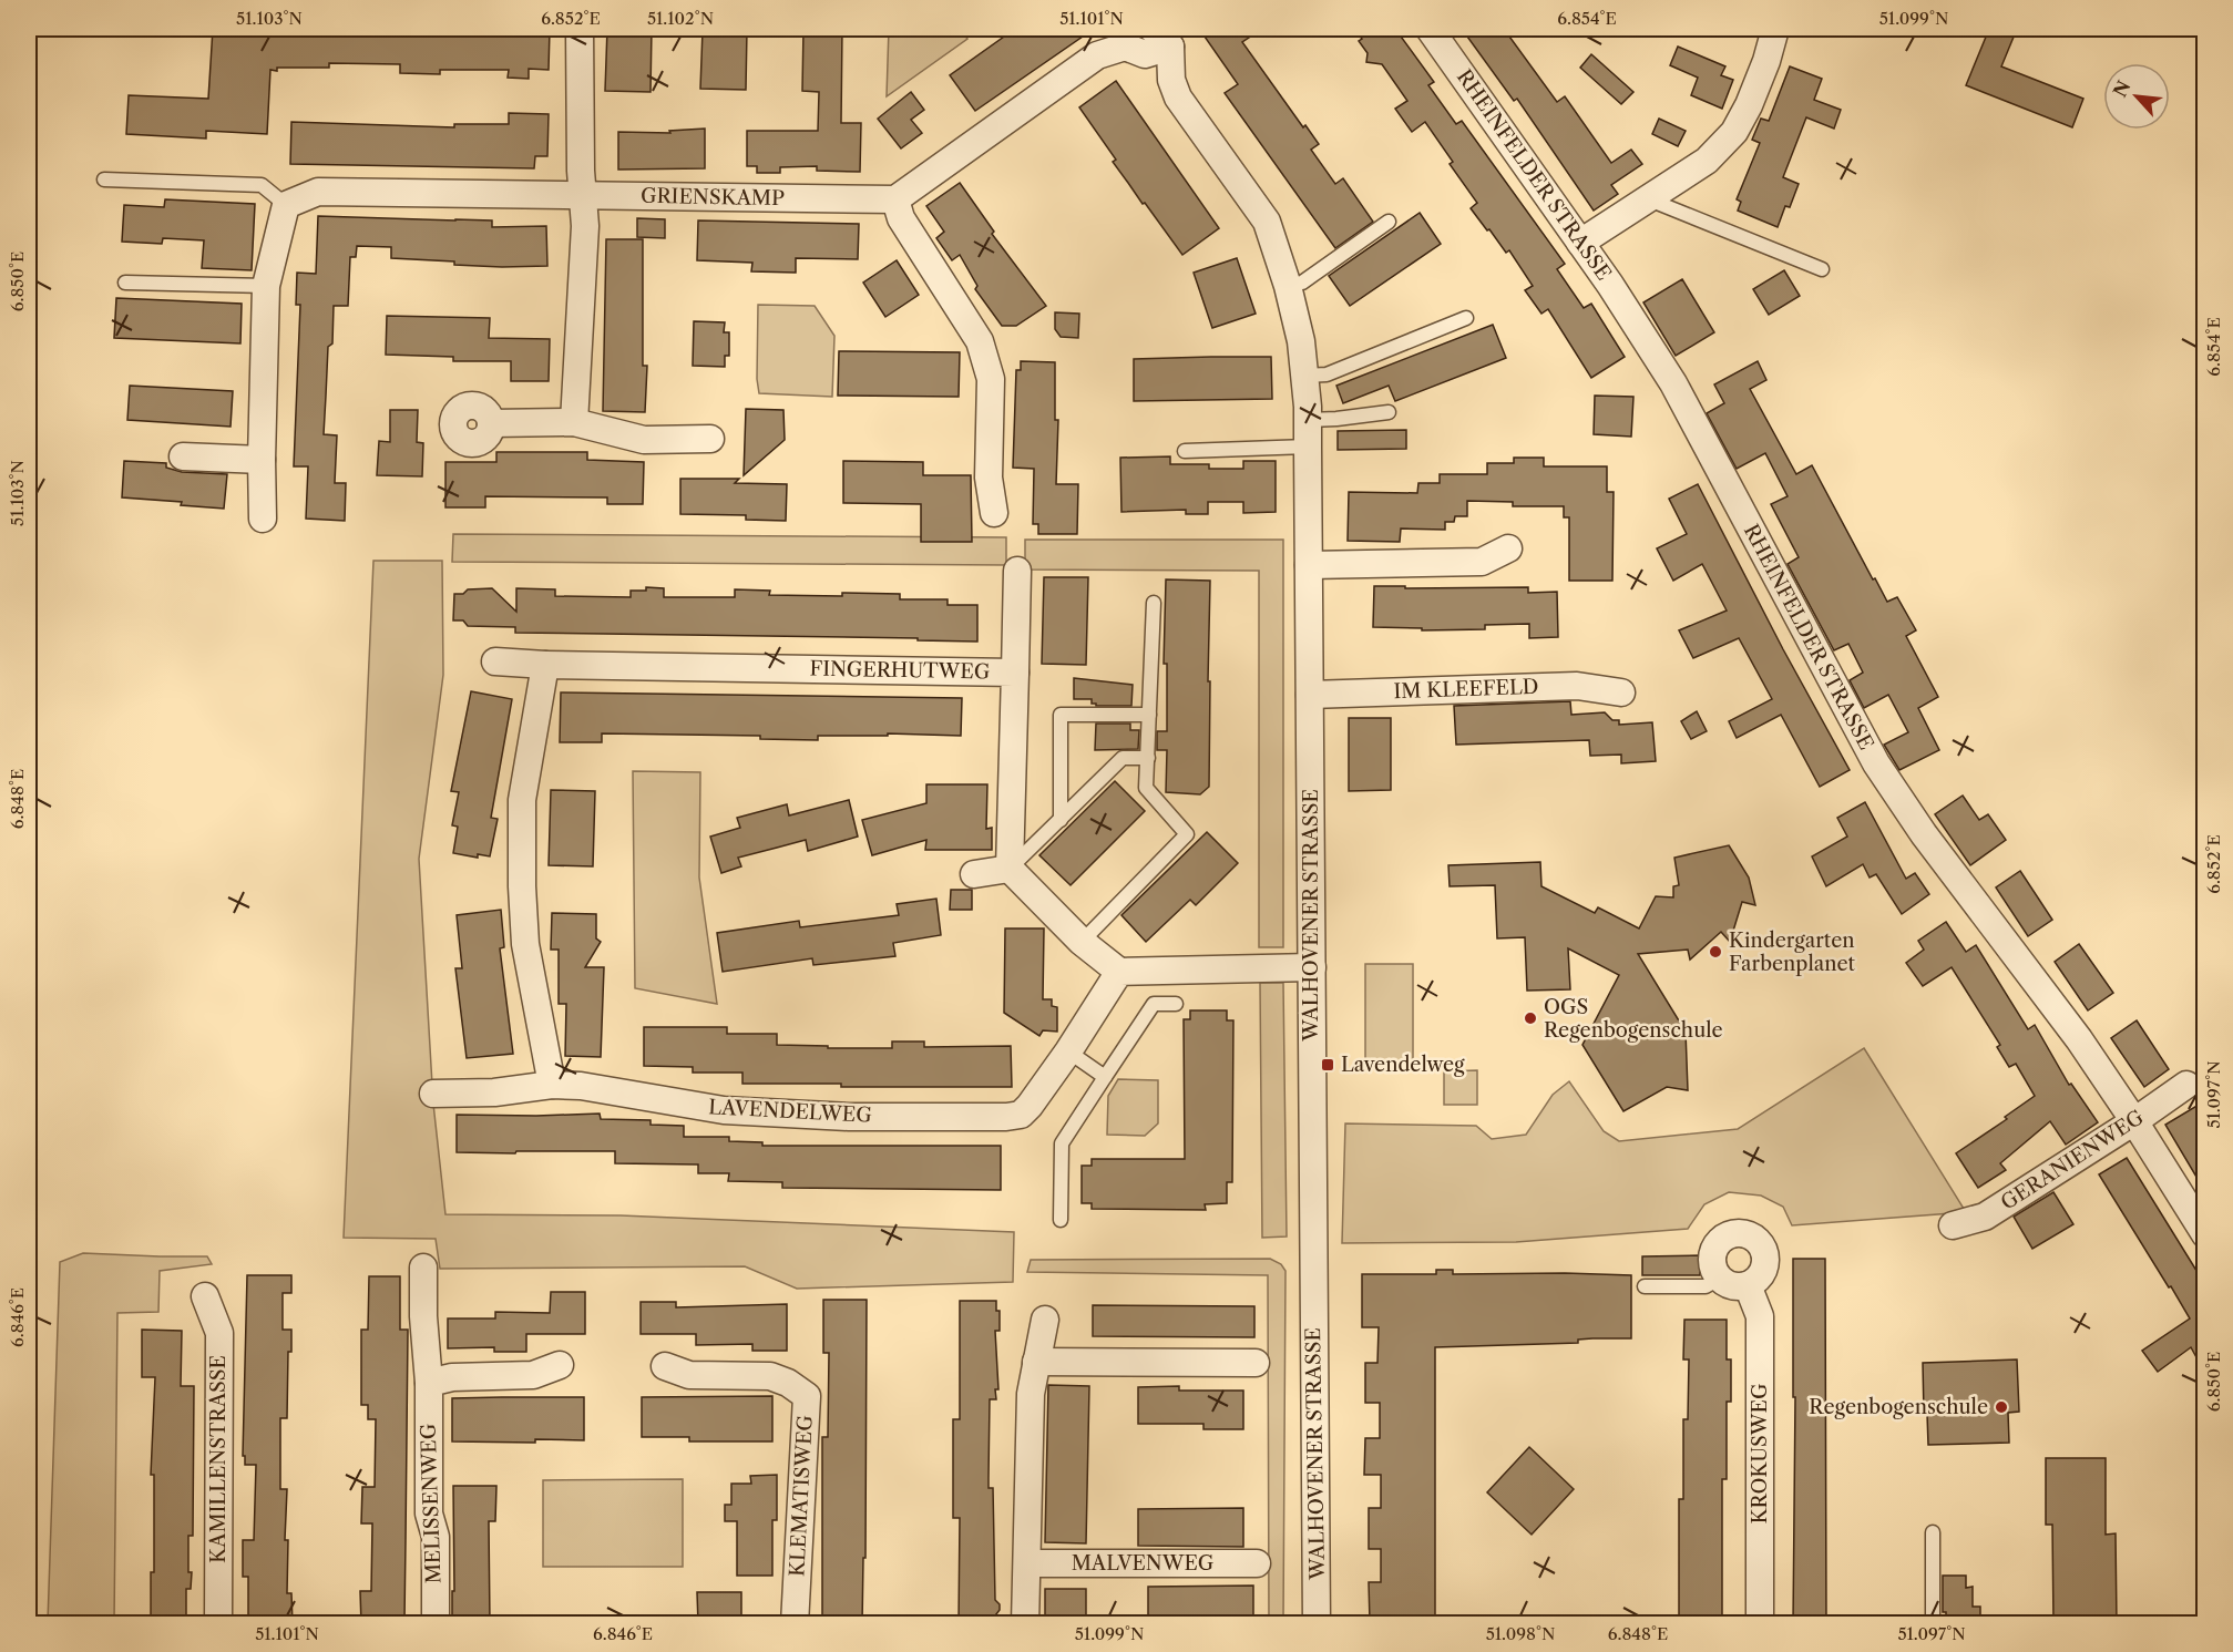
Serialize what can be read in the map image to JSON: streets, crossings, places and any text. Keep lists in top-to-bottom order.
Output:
{
  "streets": {
    "street": [
      "RHEINFELDER STRASSE",
      "GRIENSKAMP",
      "FINGERHUTWEG",
      "IM KLEEFELD",
      "WALHOVENER STRASSE",
      "LAVENDELWEG",
      "GERANIENWEG",
      "KROKUSWEG",
      "KAMILLENSTRASSE",
      "KLEMATISWEG",
      "MELISSENWEG",
      "MALVENWEG"
    ]
  },
  "crossings": [
    ["RHEINFELDER STRASSE", "GERANIENWEG"],
    ["IM KLEEFELD", "WALHOVENER STRASSE"]
  ],
  "places": {
    "other": ["Kindergarten Farbenplanet", "OGS Regenbogenschule", "Regenbogenschule"],
    "transit": ["Lavendelweg"]
  },
  "north": "top left",
  "coordinates": [
    "51.103°N",
    "6.852°E",
    "51.102°N",
    "51.101°N",
    "6.854°E",
    "51.099°N",
    "6.850°E",
    "6.848°E",
    "51.097°N",
    "6.846°E",
    "51.098°N"
  ]
}
